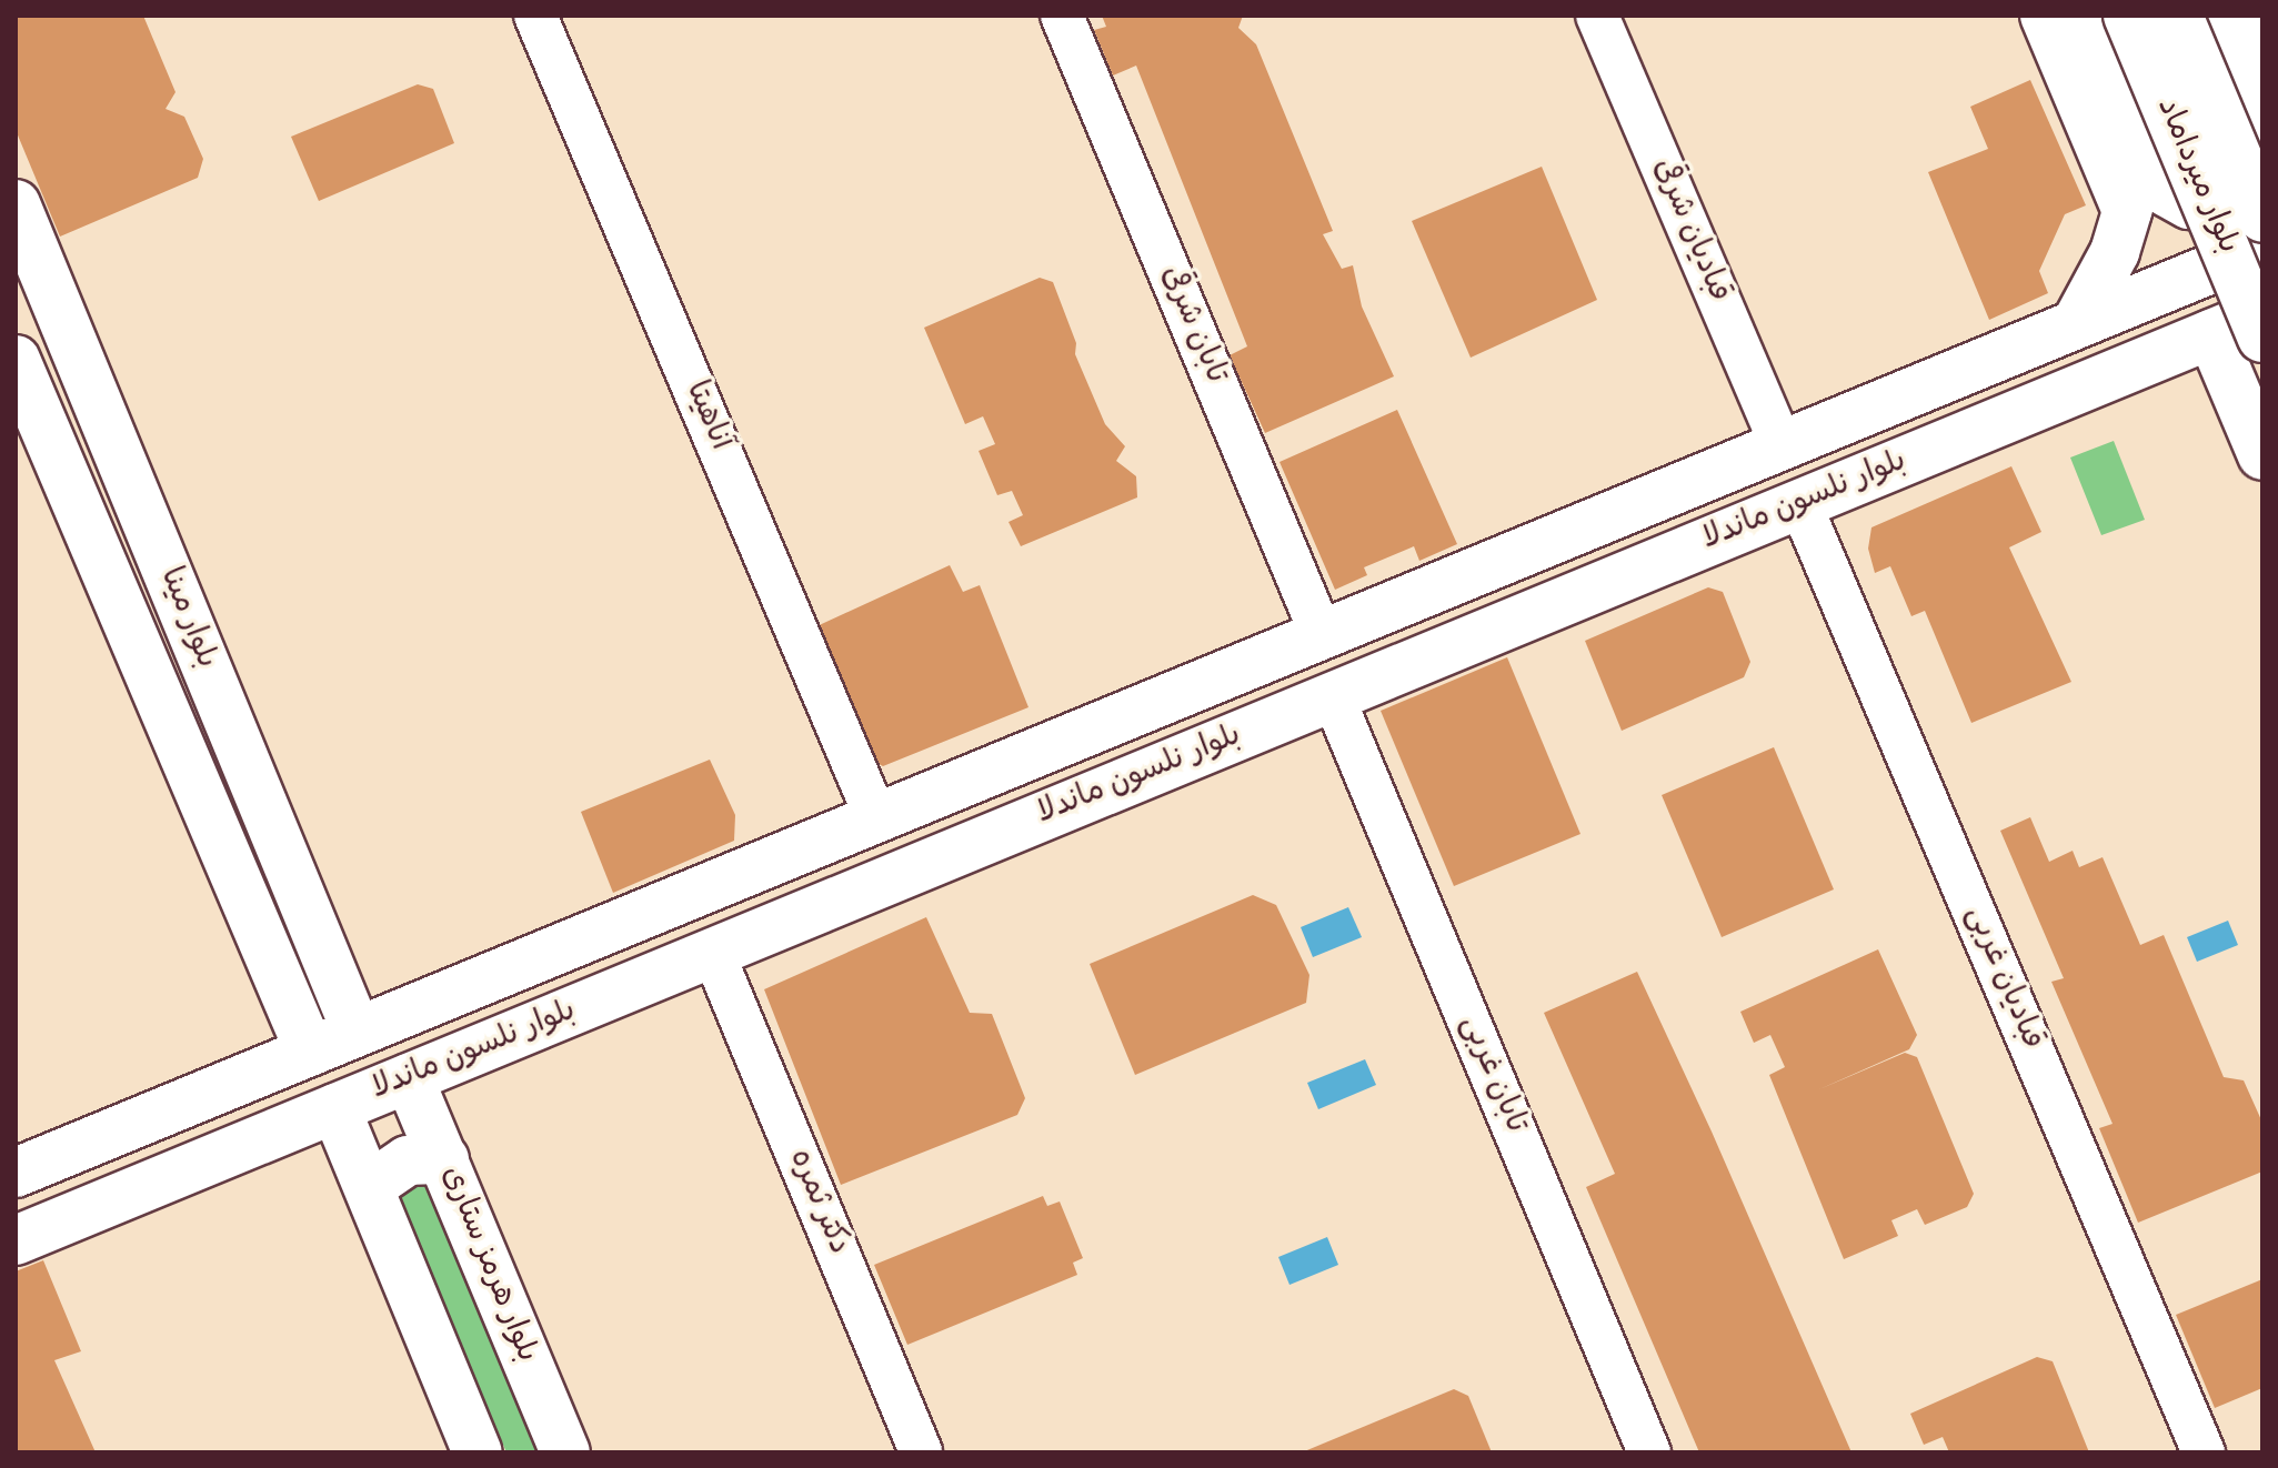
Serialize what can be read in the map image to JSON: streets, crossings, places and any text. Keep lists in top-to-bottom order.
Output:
{
  "streets": {
    "main road": [
      "بلوار میرداماد",
      "بلوار نلسون ماندلا",
      "بلوار مینا",
      "بلوار هرمز ستاری"
    ],
    "street": [
      "قبادیان شرقی",
      "تابان شرقی",
      "آناهیتا",
      "قبادیان غربی",
      "تابان غربی",
      "دکتر ثمره"
    ]
  },
  "crossings": [
    ["قبادیان شرقی", "بلوار نلسون ماندلا"],
    ["تابان شرقی", "بلوار نلسون ماندلا"],
    ["آناهیتا", "بلوار نلسون ماندلا"],
    ["بلوار نلسون ماندلا", "بلوار مینا"],
    ["بلوار نلسون ماندلا", "قبادیان غربی"],
    ["بلوار نلسون ماندلا", "تابان غربی"],
    ["بلوار نلسون ماندلا", "دکتر ثمره"],
    ["بلوار نلسون ماندلا", "بلوار هرمز ستاری"]
  ]
}
